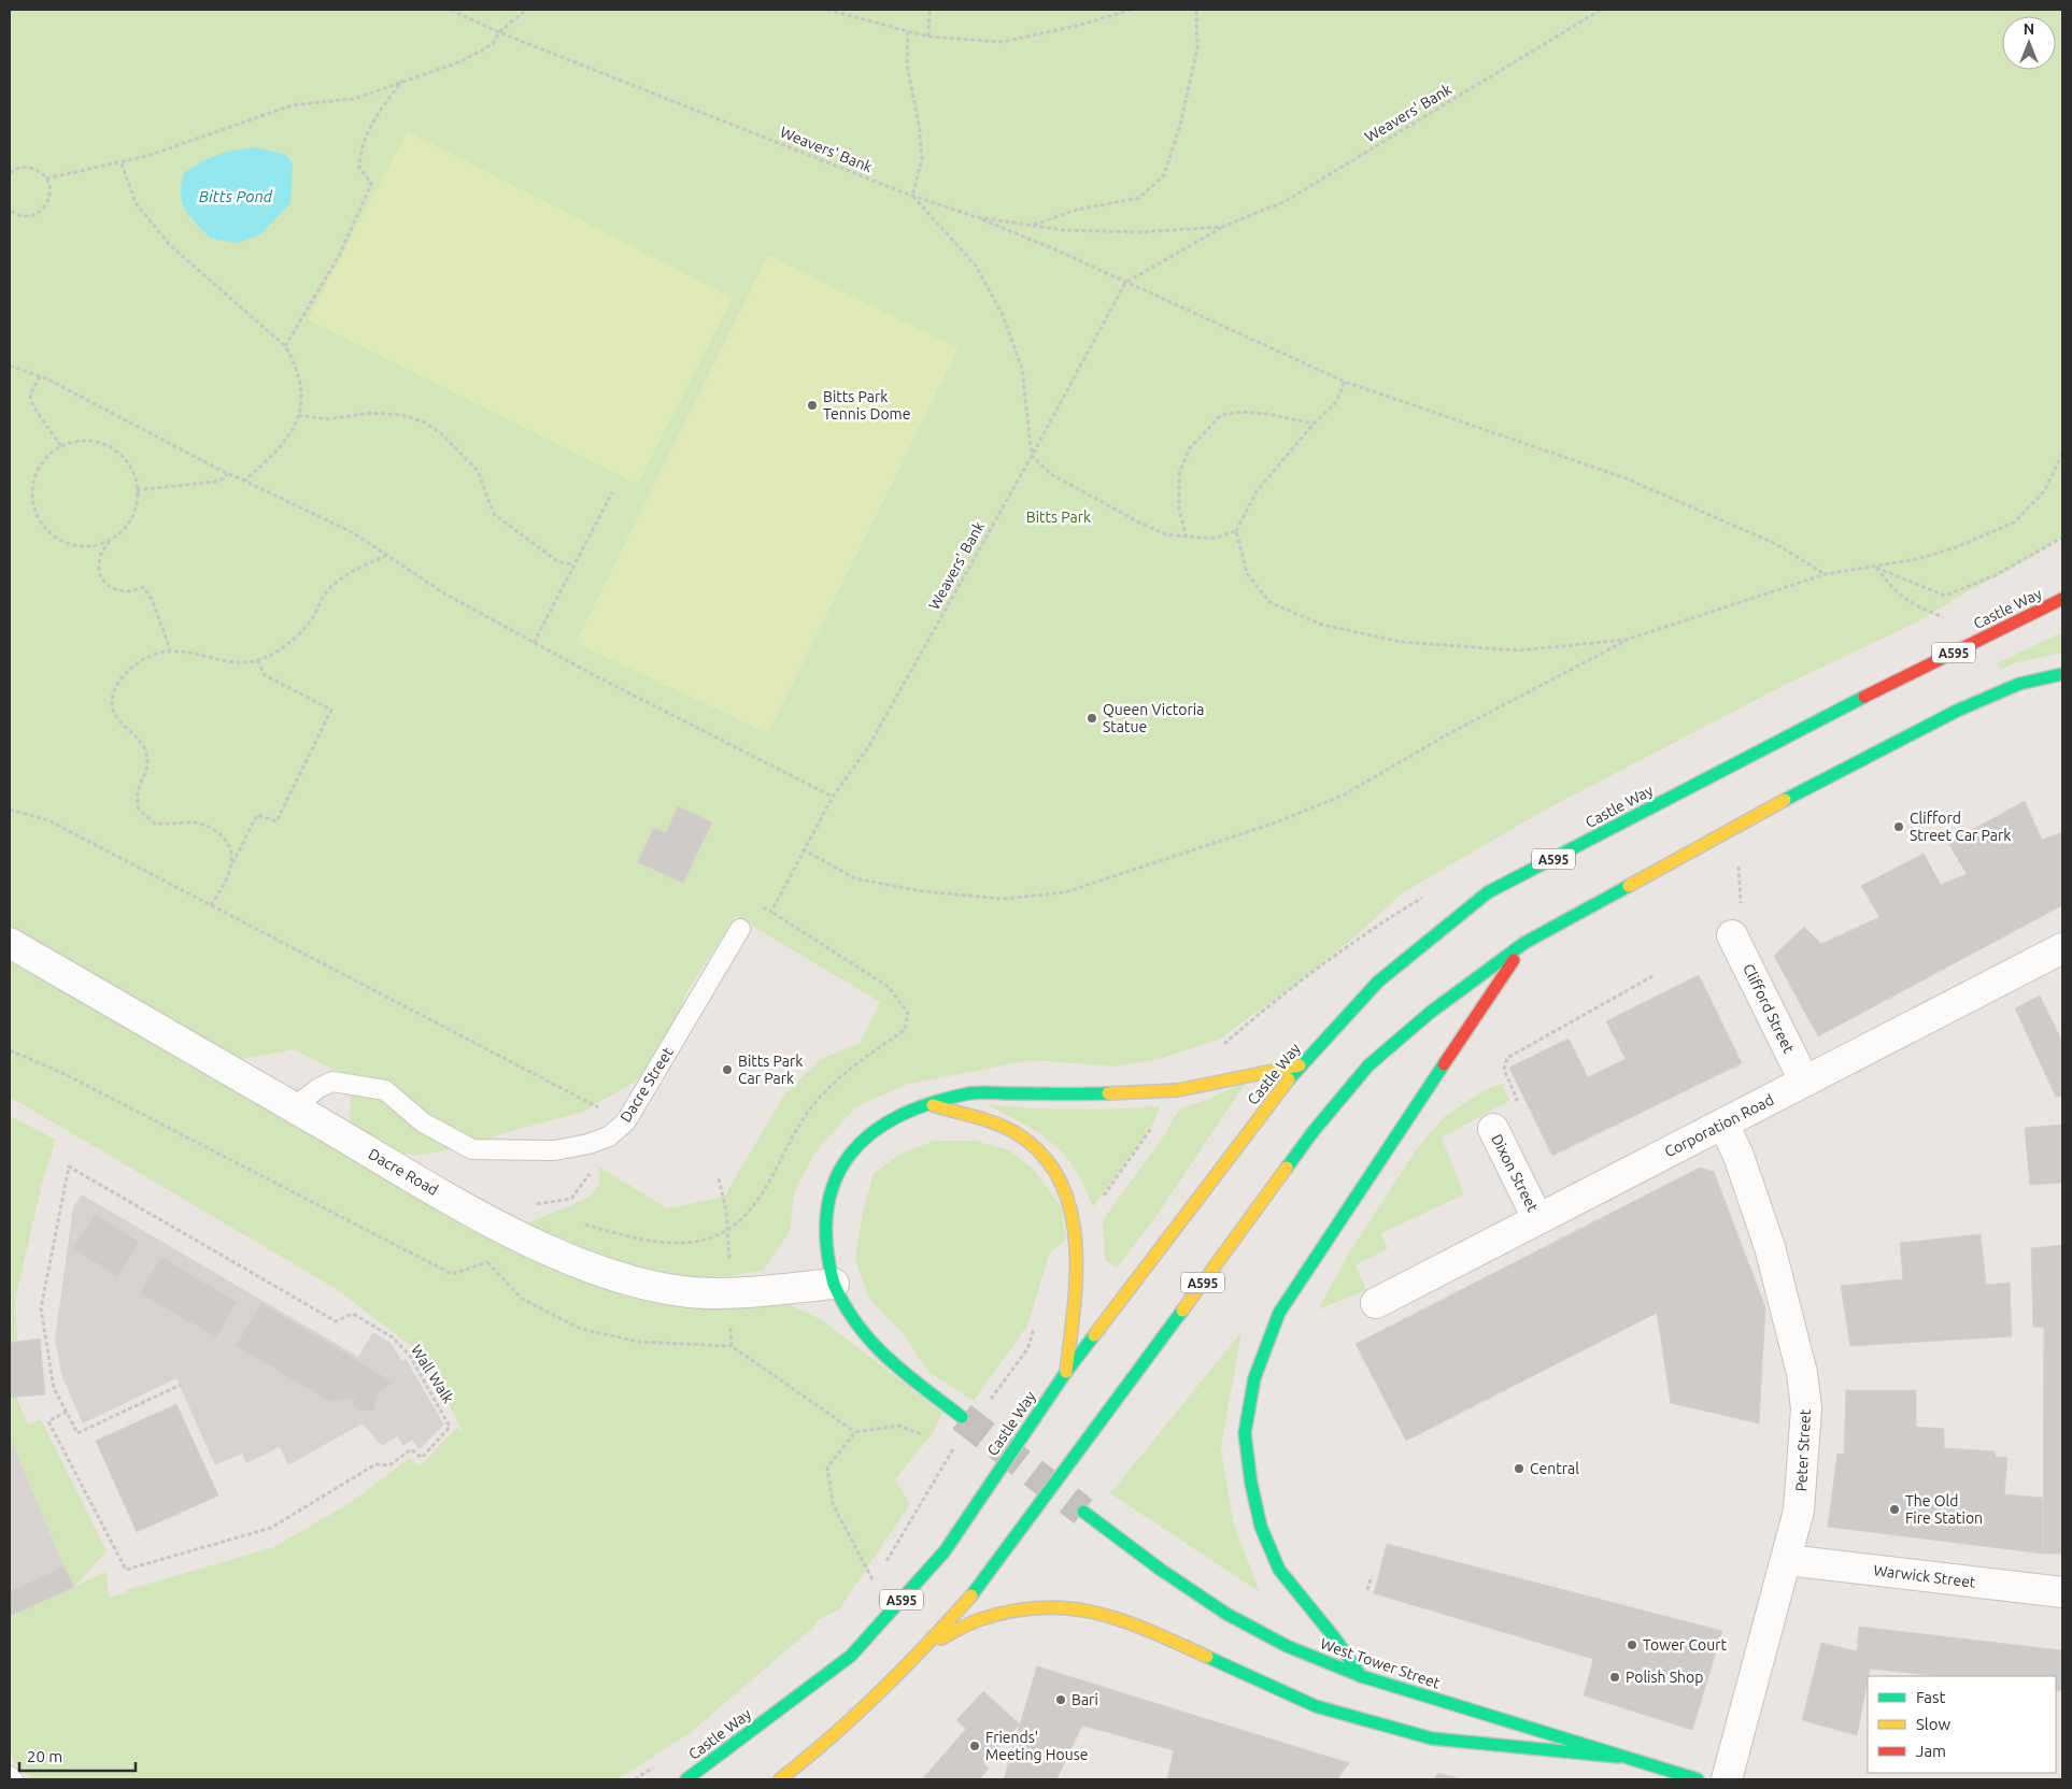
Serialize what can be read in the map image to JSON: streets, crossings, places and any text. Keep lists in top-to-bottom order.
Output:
{
  "streets": {
    "main road": ["Castle Way", "A595", "West Tower Street"],
    "street": [
      "Clifford Street",
      "Corporation Road",
      "Dacre Road",
      "Dixon Street",
      "Peter Street",
      "Warwick Street"
    ],
    "lane": ["Dacre Street"],
    "path": ["Weavers' Bank", "Wall Walk"]
  },
  "crossings": [
    ["Clifford Street", "Corporation Road"],
    ["Dacre Street", "Dacre Road"],
    ["Corporation Road", "Dixon Street"],
    ["Corporation Road", "Peter Street"],
    ["Peter Street", "Warwick Street"]
  ],
  "water": ["Bitts Pond"],
  "parks": ["Bitts Park"],
  "places": [
    "Bitts Park Tennis Dome",
    "Queen Victoria Statue",
    "Clifford Street Car Park",
    "Bitts Park Car Park",
    "Central",
    "The Old Fire Station",
    "Tower Court",
    "Polish Shop",
    "Bari",
    "Friends' Meeting House"
  ],
  "legend": ["Fast", "Slow", "Jam"],
  "scale_bar": "20 m",
  "north": "top"
}
